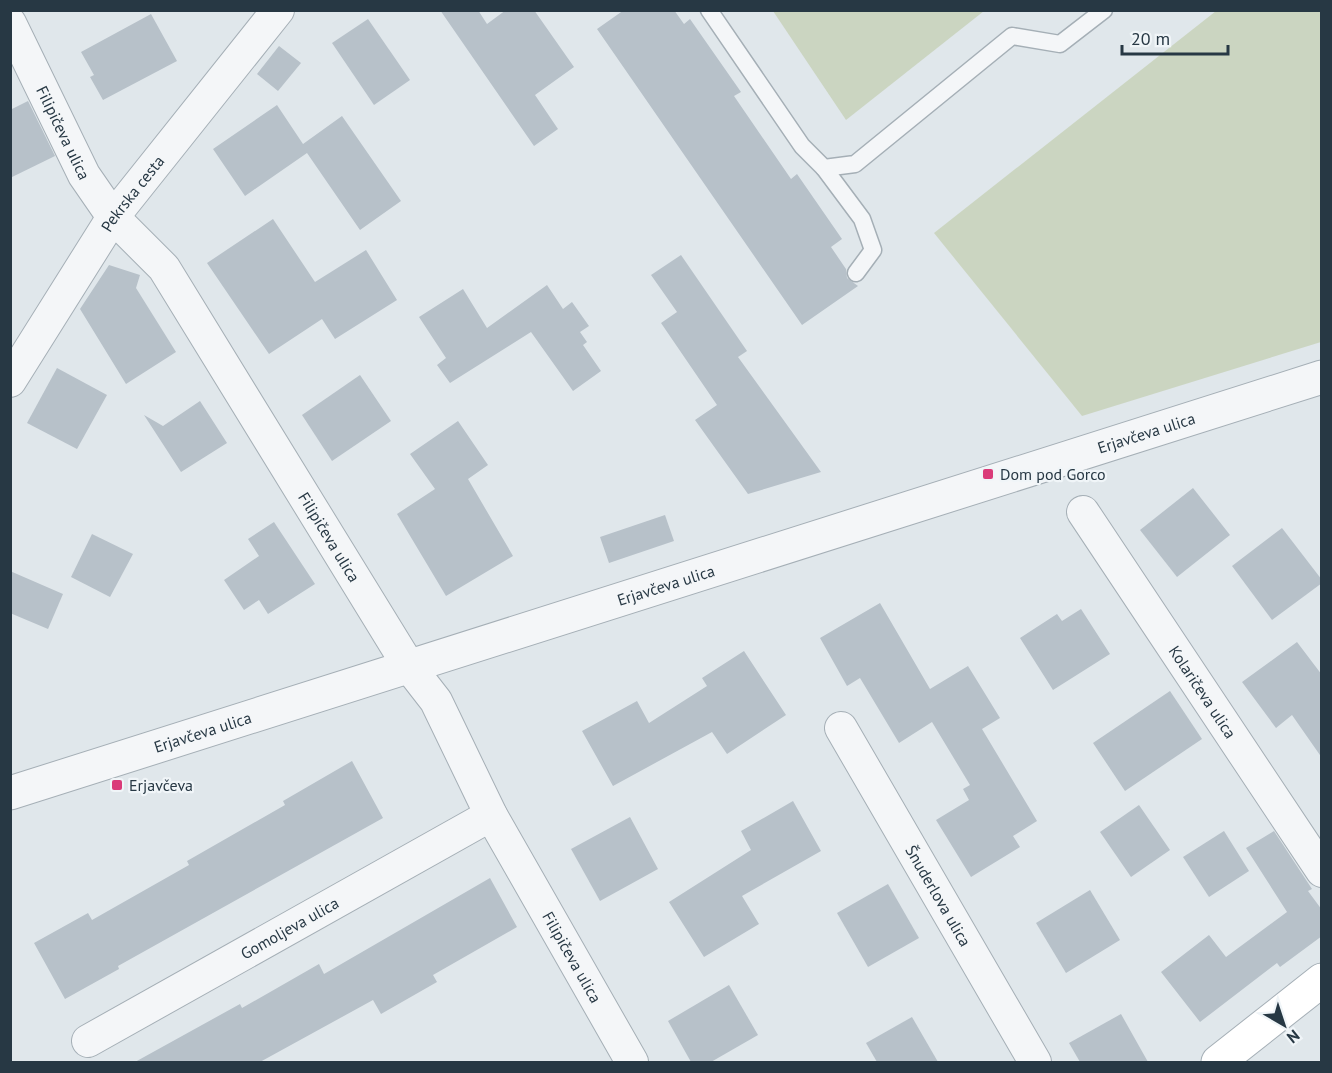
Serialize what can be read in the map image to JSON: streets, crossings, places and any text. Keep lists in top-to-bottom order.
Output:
{
  "streets": {
    "street": [
      "Filipičeva ulica",
      "Pekrska cesta",
      "Erjavčeva ulica",
      "Kolaričeva ulica",
      "Šnuderlova ulica",
      "Gomoljeva ulica"
    ]
  },
  "crossings": [
    ["Filipičeva ulica", "Pekrska cesta"],
    ["Filipičeva ulica", "Erjavčeva ulica"],
    ["Filipičeva ulica", "Gomoljeva ulica"]
  ],
  "places": {
    "transit": ["Dom pod Gorco", "Erjavčeva"]
  },
  "scale_bar": "20 m",
  "north": "bottom right"
}
